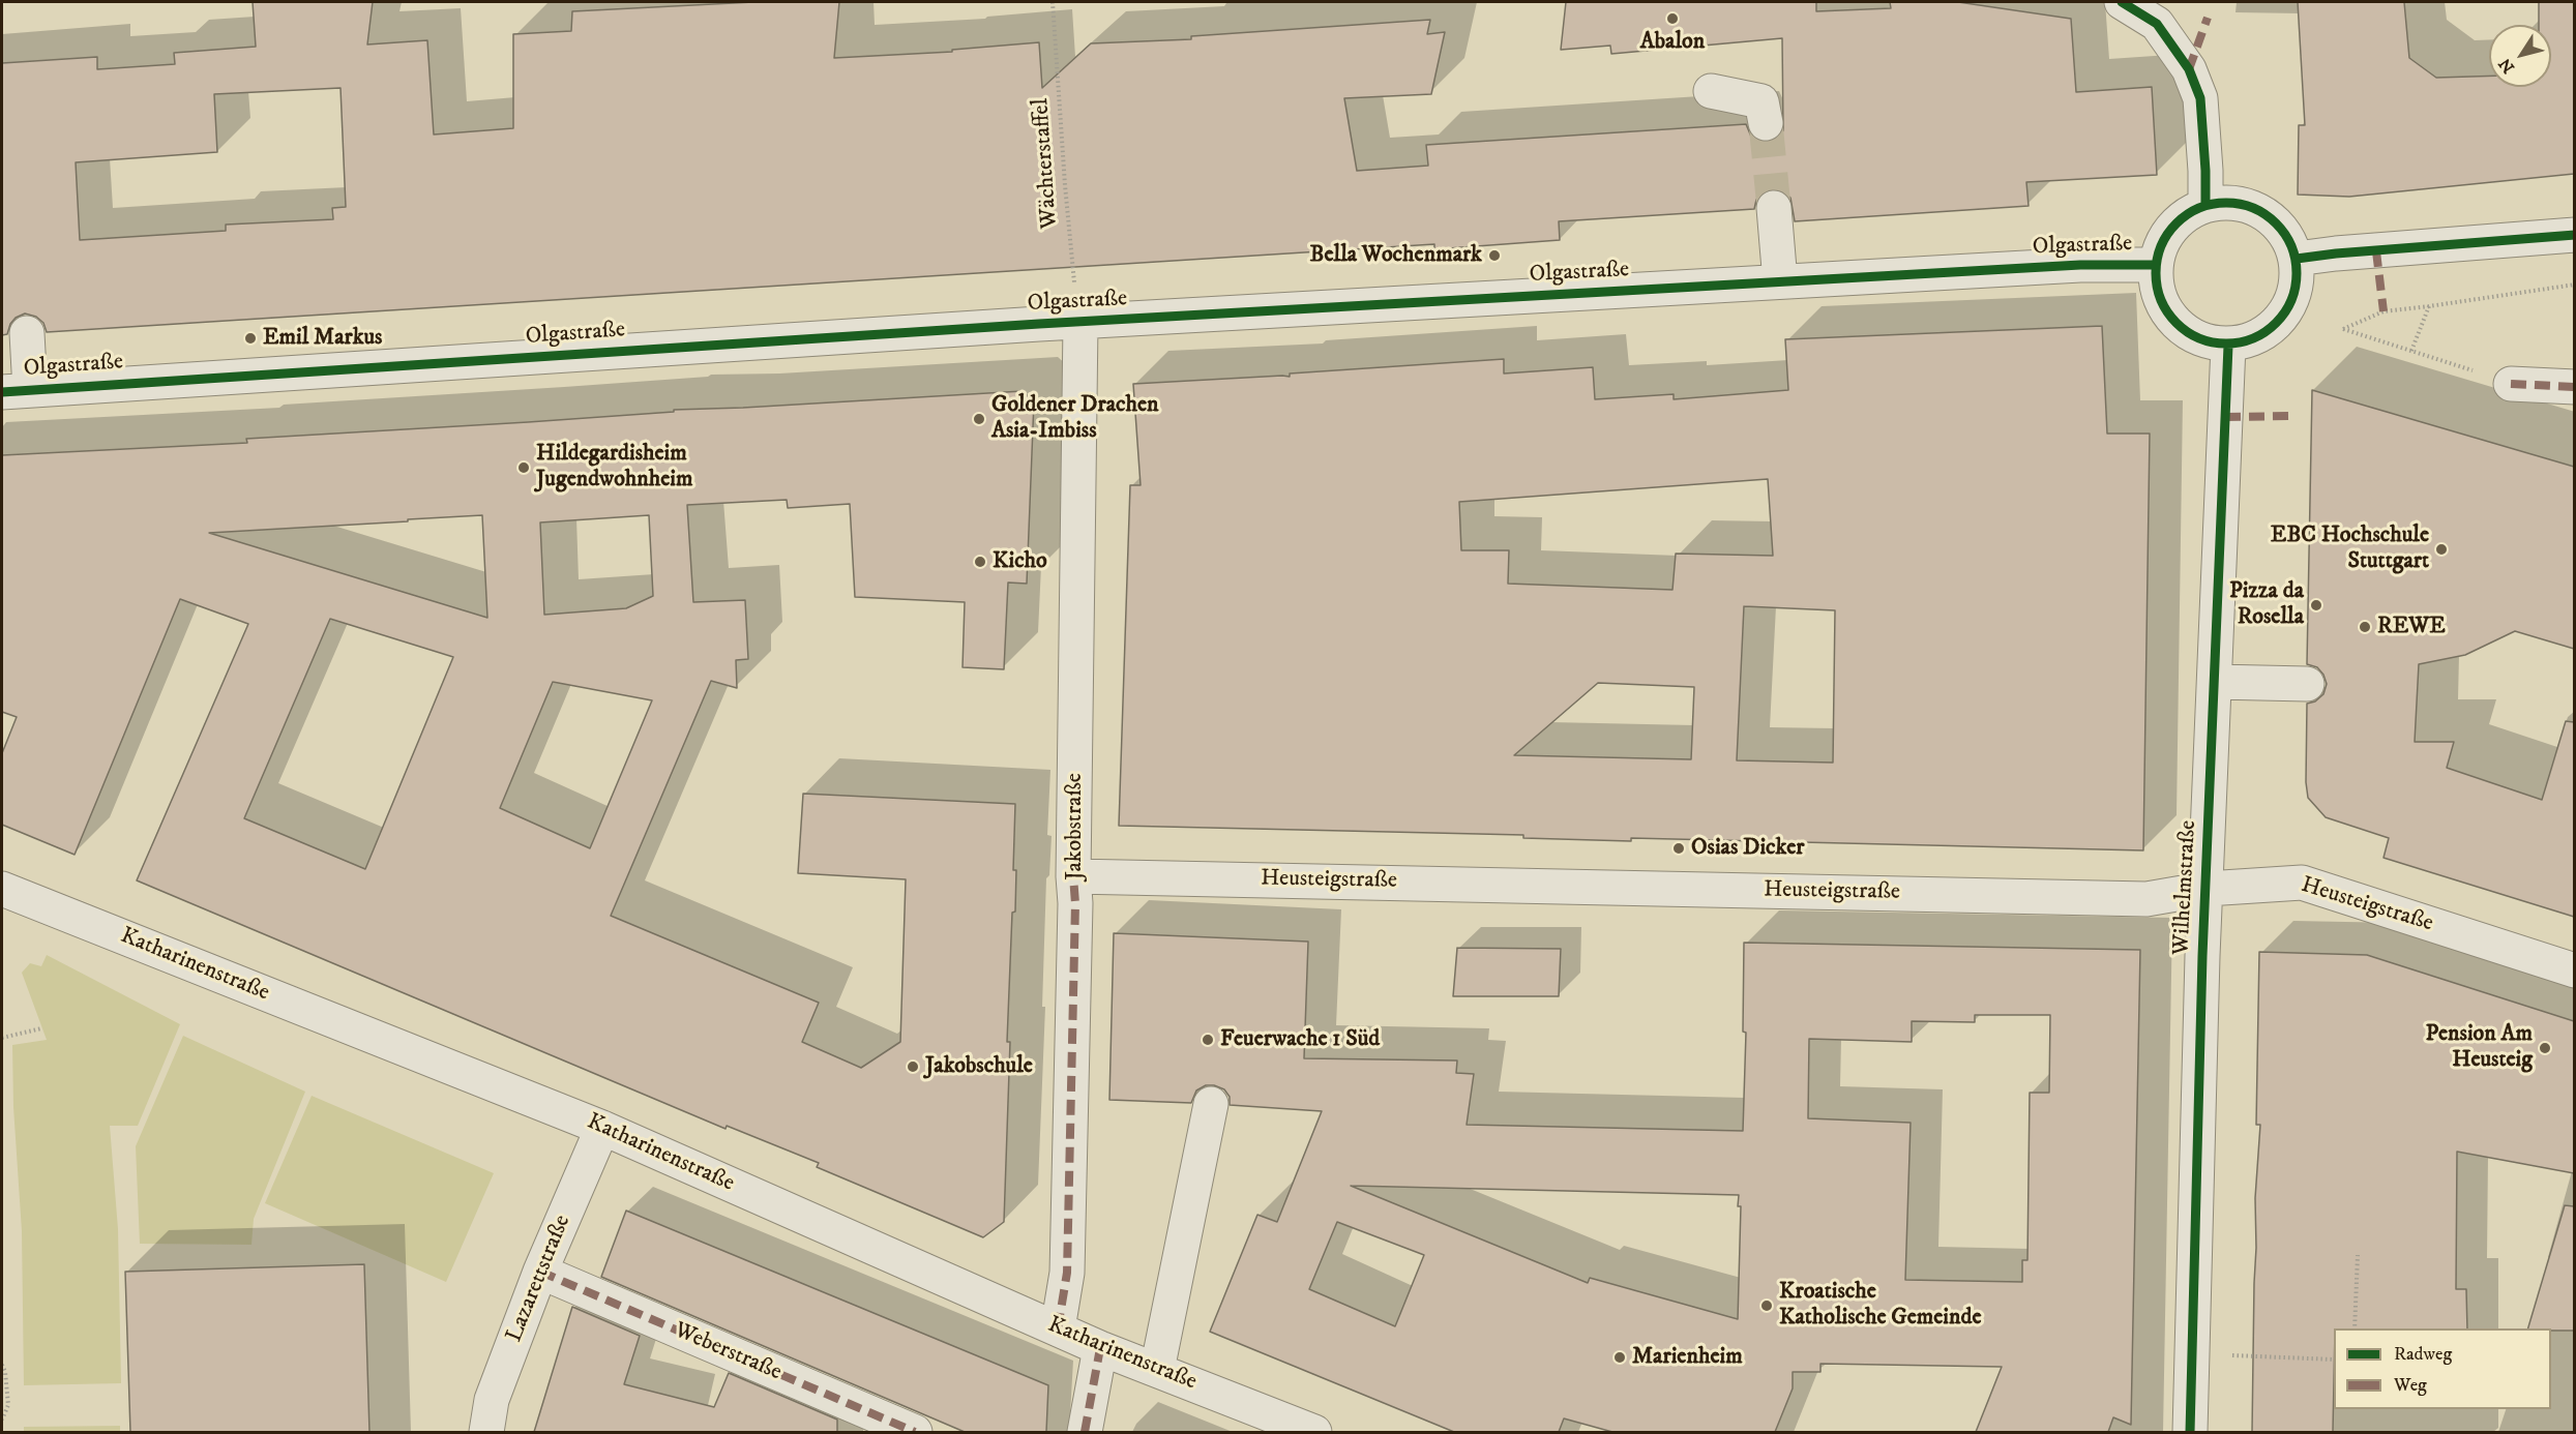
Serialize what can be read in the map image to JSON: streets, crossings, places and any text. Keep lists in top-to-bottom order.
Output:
{
  "streets": {
    "street": [
      "Olgastraße",
      "Jakobstraße",
      "Heusteigstraße",
      "Wilhelmstraße",
      "Katharinenstraße",
      "Lazarettstraße",
      "Weberstraße"
    ],
    "path": ["Wächterstaffel"]
  },
  "crossings": [
    ["Wächterstaffel", "Olgastraße"],
    ["Wächterstaffel", "Jakobstraße"],
    ["Olgastraße", "Jakobstraße"],
    ["Olgastraße", "Wilhelmstraße"],
    ["Jakobstraße", "Heusteigstraße"],
    ["Jakobstraße", "Katharinenstraße"],
    ["Heusteigstraße", "Wilhelmstraße"],
    ["Katharinenstraße", "Lazarettstraße"],
    ["Lazarettstraße", "Weberstraße"]
  ],
  "places": [
    "Abalon",
    "Bella Wochenmark",
    "Emil Markus",
    "Goldener Drachen Asia-Imbiss",
    "Hildegardisheim Jugendwohnheim",
    "EBC Hochschule Stuttgart",
    "Kicho",
    "Pizza da Rosella",
    "REWE",
    "Osias Dicker",
    "Feuerwache 1 Süd",
    "Pension Am Heusteig",
    "Jakobschule",
    "Kroatische Katholische Gemeinde",
    "Marienheim"
  ],
  "legend": ["Radweg", "Weg"],
  "north": "bottom left"
}
